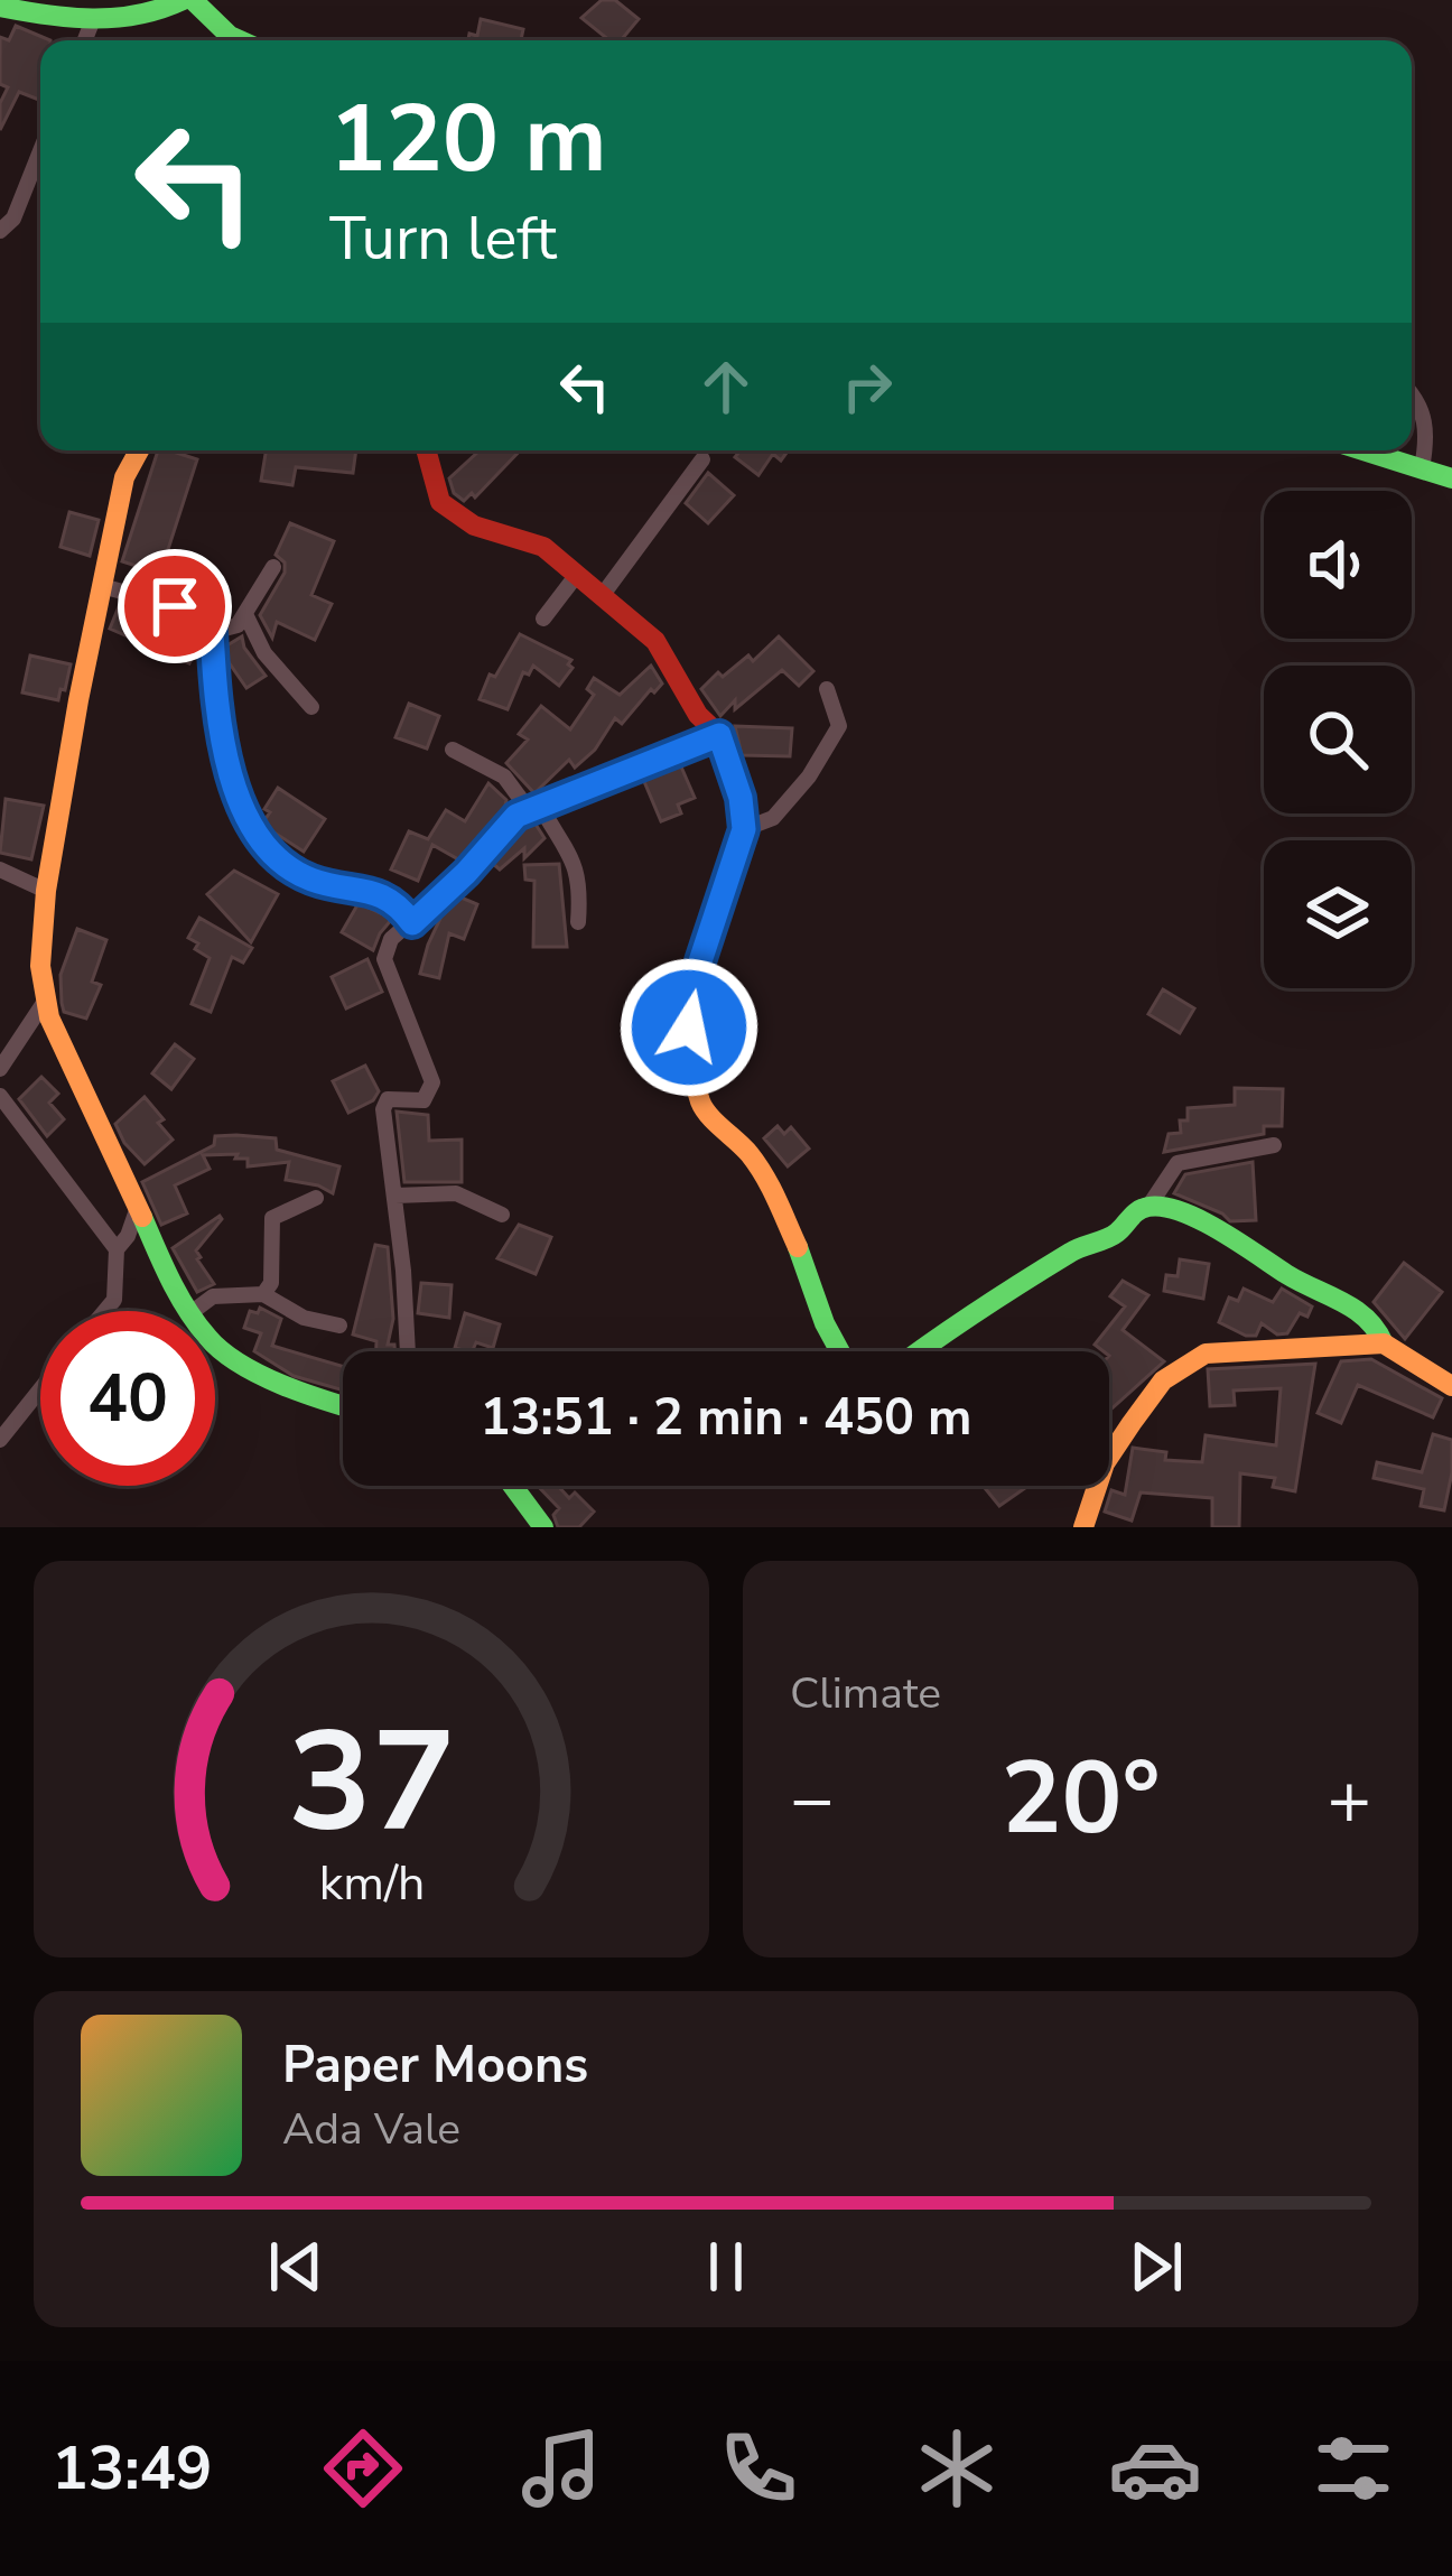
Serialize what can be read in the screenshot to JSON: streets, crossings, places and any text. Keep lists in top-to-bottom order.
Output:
{
  "page": {
    "turn": ["120 m", "Turn left"],
    "limit": "40",
    "trip": "13:51 · 2 min · 450 m",
    "tile": "Climate",
    "heat": ["−", "20°", "+"],
    "song": ["Paper Moons", "Ada Vale"],
    "tabs": "13:49",
    "gauge": ["37", "km/h"]
  }
}
